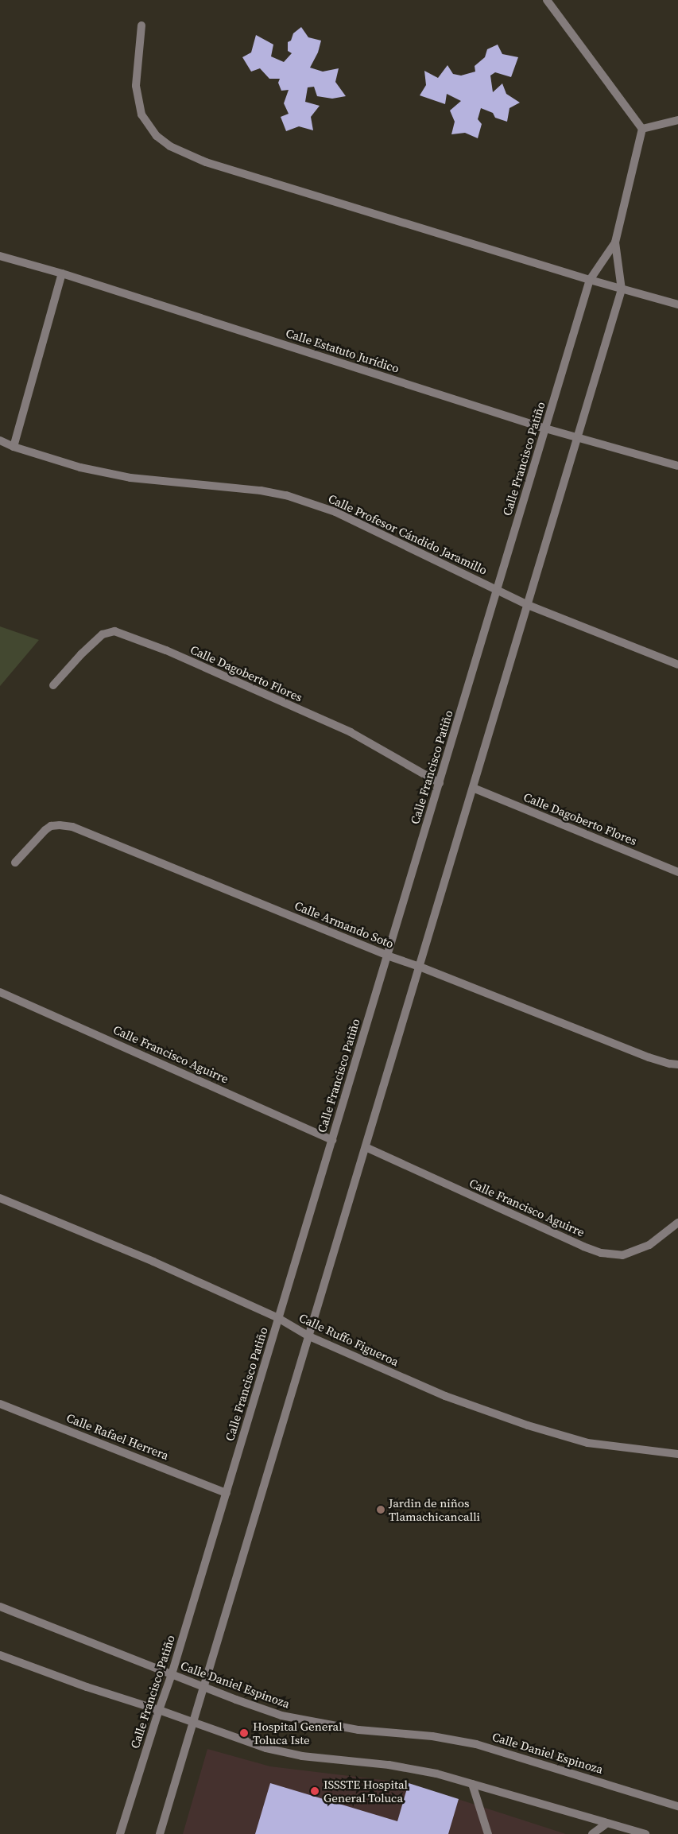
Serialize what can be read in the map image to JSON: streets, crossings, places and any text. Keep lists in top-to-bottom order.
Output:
{
  "streets": {
    "street": [
      "Calle Estatuto Jurídico",
      "Calle Francisco Patiño",
      "Calle Profesor Cándido Jaramillo",
      "Calle Dagoberto Flores",
      "Calle Armando Soto",
      "Calle Francisco Aguirre",
      "Calle Ruffo Figueroa",
      "Calle Rafael Herrera",
      "Calle Daniel Espinoza"
    ]
  },
  "crossings": [
    ["Calle Estatuto Jurídico", "Calle Francisco Patiño"],
    ["Calle Francisco Patiño", "Calle Profesor Cándido Jaramillo"],
    ["Calle Francisco Patiño", "Calle Dagoberto Flores"],
    ["Calle Francisco Patiño", "Calle Armando Soto"],
    ["Calle Francisco Patiño", "Calle Francisco Aguirre"],
    ["Calle Francisco Patiño", "Calle Ruffo Figueroa"],
    ["Calle Francisco Patiño", "Calle Rafael Herrera"],
    ["Calle Francisco Patiño", "Calle Daniel Espinoza"]
  ],
  "places": ["Jardin de niños Tlamachicancalli", "Hospital General Toluca Iste", "ISSSTE Hospital General Toluca"]
}
